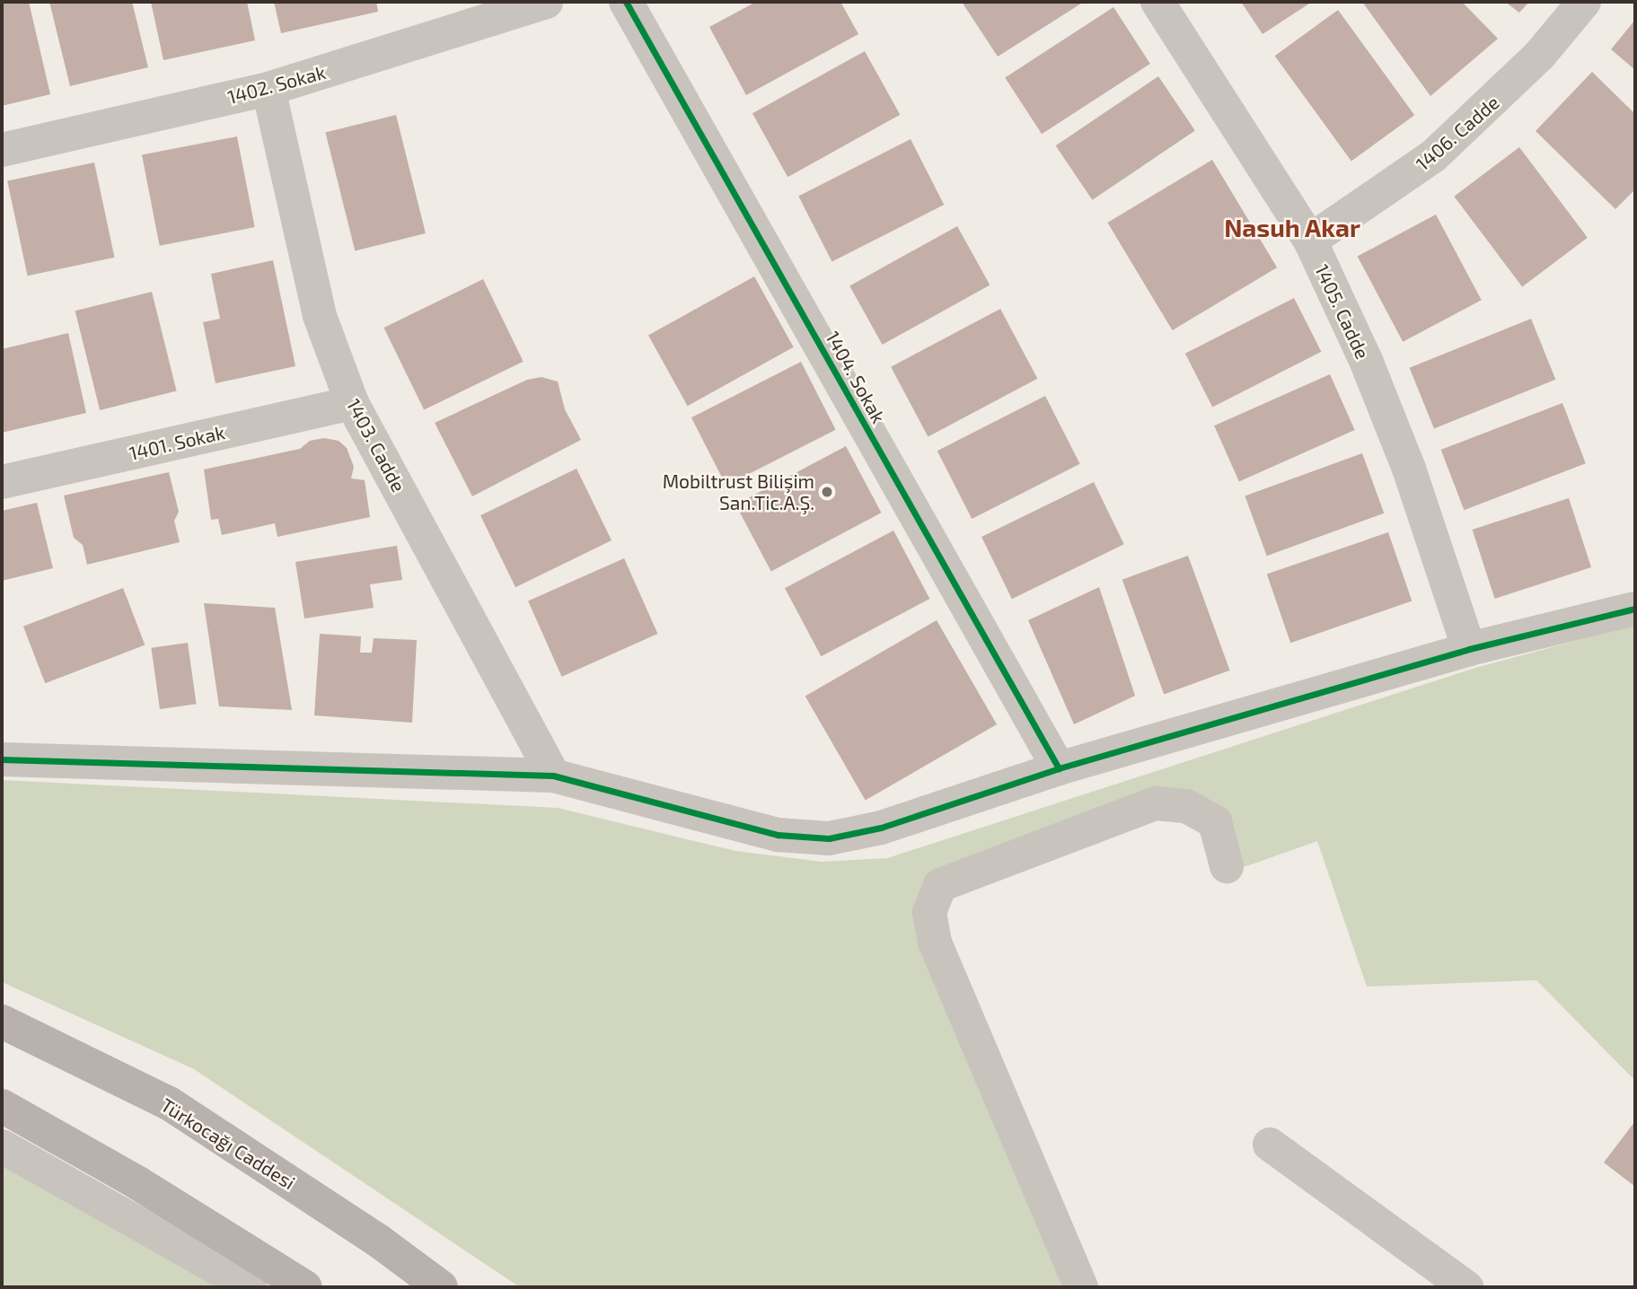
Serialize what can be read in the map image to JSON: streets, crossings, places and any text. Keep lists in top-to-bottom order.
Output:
{
  "streets": {
    "main road": ["Türkocağı Caddesi"],
    "street": [
      "1402. Sokak",
      "1406. Cadde",
      "1405. Cadde",
      "1404. Sokak",
      "1401. Sokak",
      "1403. Cadde"
    ]
  },
  "crossings": [
    ["1402. Sokak", "1403. Cadde"],
    ["1406. Cadde", "1405. Cadde"],
    ["1401. Sokak", "1403. Cadde"]
  ],
  "districts": ["Nasuh Akar"],
  "places": ["Mobiltrust Bilişim San.Tic.A.Ş."]
}
